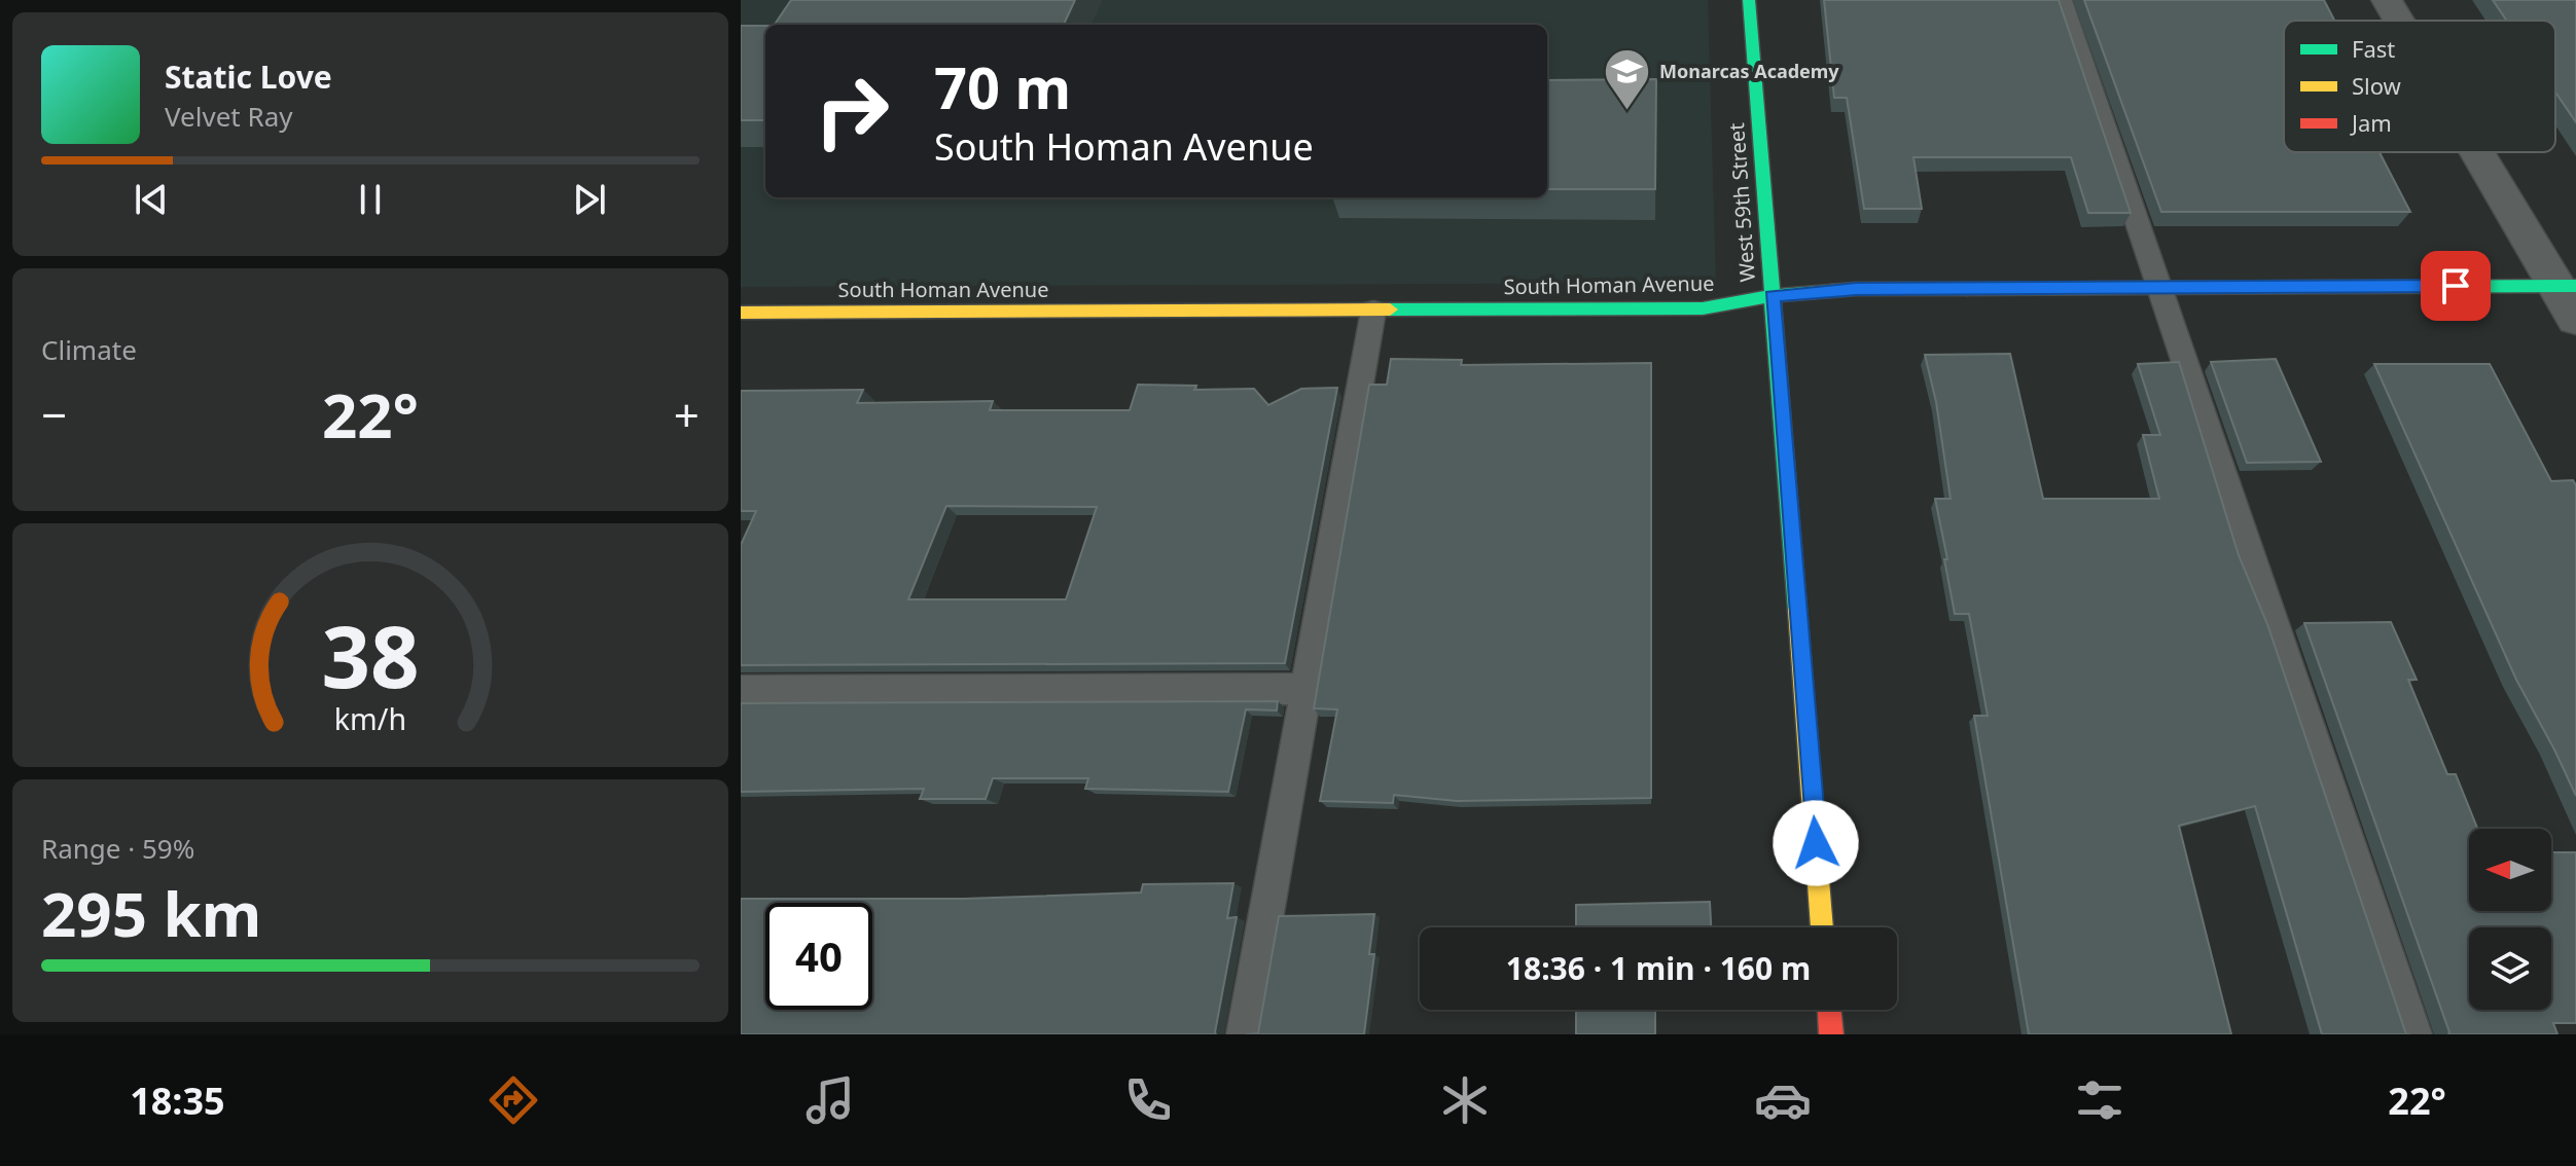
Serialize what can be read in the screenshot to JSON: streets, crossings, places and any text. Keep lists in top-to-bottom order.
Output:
{
  "streets": {
    "street": ["West 59th Street", "South Homan Avenue"]
  },
  "crossings": [
    ["West 59th Street", "South Homan Avenue"]
  ],
  "places": {
    "school or university": ["Monarcas Academy"]
  },
  "legend": ["Fast", "Slow", "Jam"],
  "north": "left",
  "page": {
    "turn": ["70 m", "South Homan Avenue"],
    "song": ["Static Love", "Velvet Ray"],
    "tile": [
      "Climate",
      ["Range · 59%", "295 km"]
    ],
    "heat": ["−", "22°", "+"],
    "limit": "40",
    "trip": "18:36 · 1 min · 160 m",
    "tabs": ["18:35", "22°"],
    "gauge": ["38", "km/h"]
  }
}
